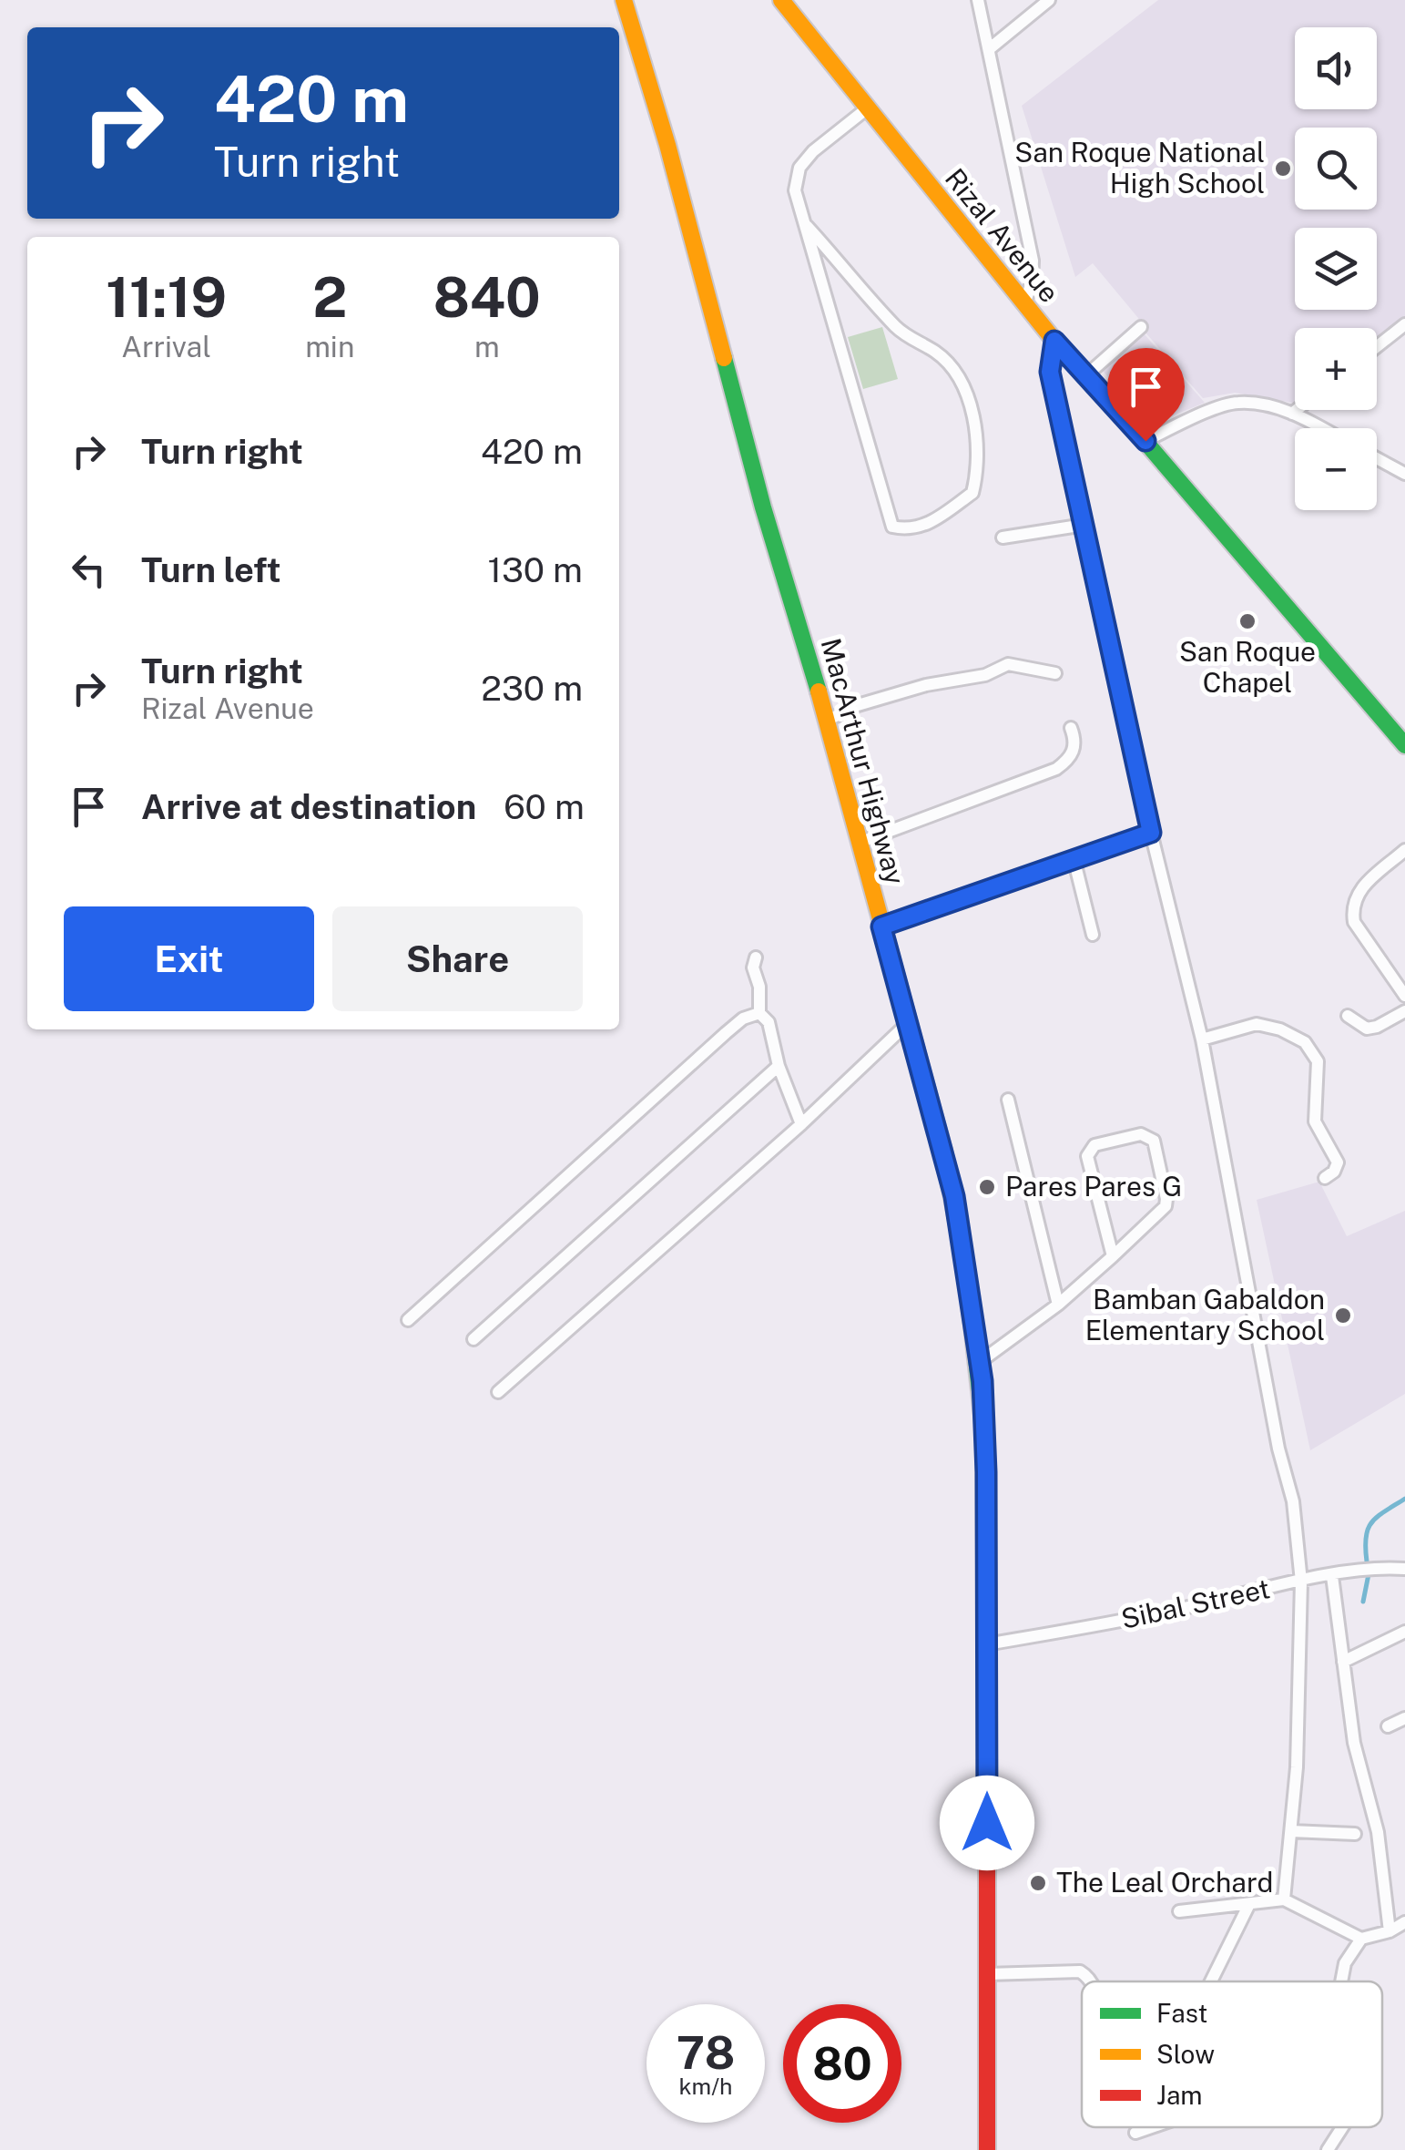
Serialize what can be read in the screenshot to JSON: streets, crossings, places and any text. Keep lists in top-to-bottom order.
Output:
{
  "streets": {
    "main road": ["Rizal Avenue", "MacArthur Highway"],
    "street": ["Sibal Street"]
  },
  "crossings": [
    ["MacArthur Highway", "Sibal Street"]
  ],
  "places": [
    "San Roque National High School",
    "San Roque Chapel",
    "Pares Pares G",
    "Bamban Gabaldon Elementary School",
    "The Leal Orchard"
  ],
  "legend": ["Fast", "Slow", "Jam"],
  "page": {
    "map_buttons": ["+", "−"],
    "turn": ["420 m", "Turn right"],
    "eta": [
      "11:19",
      "Arrival",
      "2",
      "min",
      "840",
      "m"
    ],
    "list": [
      {
        "name": "Turn right",
        "value": "420 m"
      },
      {
        "name": "Turn left",
        "value": "130 m"
      },
      {
        "name": "Turn right",
        "note": "Rizal Avenue",
        "value": "230 m"
      },
      {
        "name": "Arrive at destination",
        "value": "60 m"
      }
    ],
    "buttons": ["Exit", "Share"],
    "speed": "78 km/h",
    "limit": "80"
  }
}
